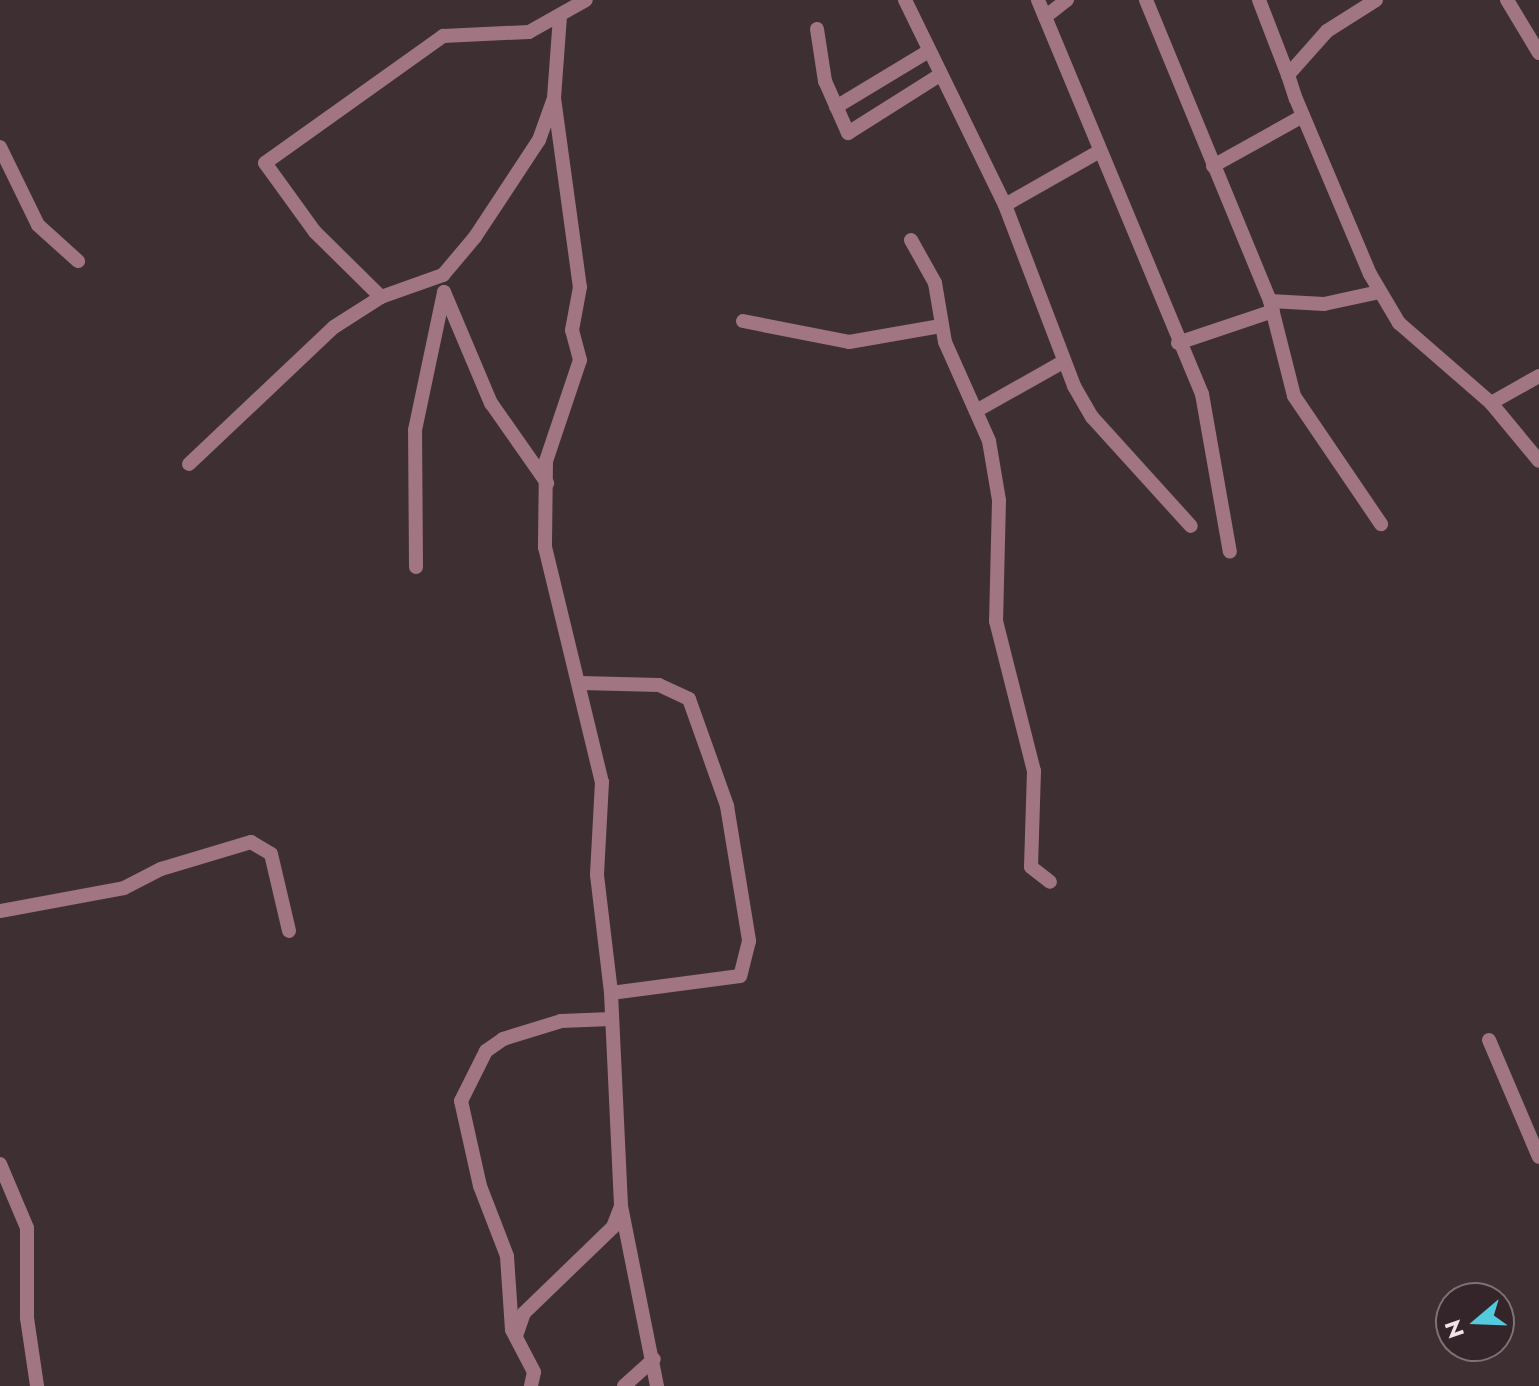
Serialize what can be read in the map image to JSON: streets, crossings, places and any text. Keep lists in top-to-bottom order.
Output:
{
  "north": "left"
}
